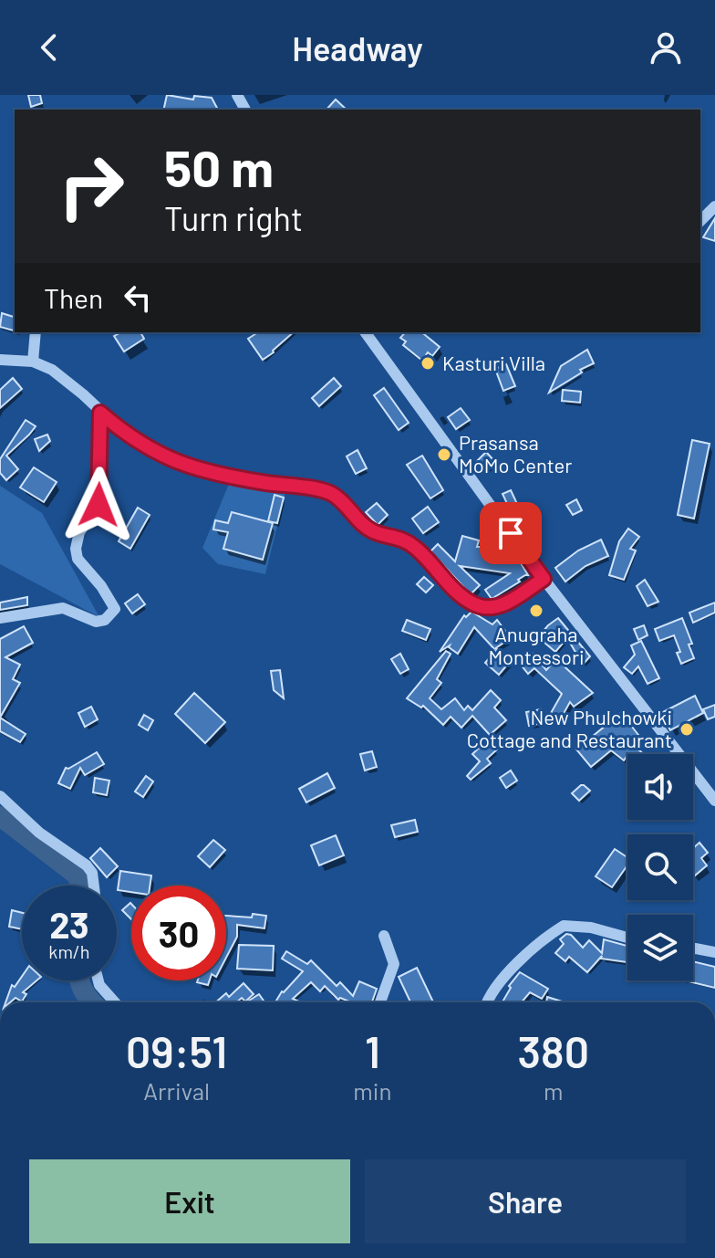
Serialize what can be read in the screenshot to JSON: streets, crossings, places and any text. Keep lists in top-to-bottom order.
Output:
{
  "places": [
    "Kasturi Villa",
    "Prasansa MoMo Center",
    "Anugraha Montessori",
    "New Phulchowki Cottage and Restaurant"
  ],
  "page": {
    "header": "Headway",
    "turn": ["50 m", "Turn right"],
    "then": "Then",
    "speed": "23 km/h",
    "limit": "30",
    "eta": [
      "09:51",
      "Arrival",
      "1",
      "min",
      "380",
      "m"
    ],
    "buttons": ["Exit", "Share"]
  }
}
